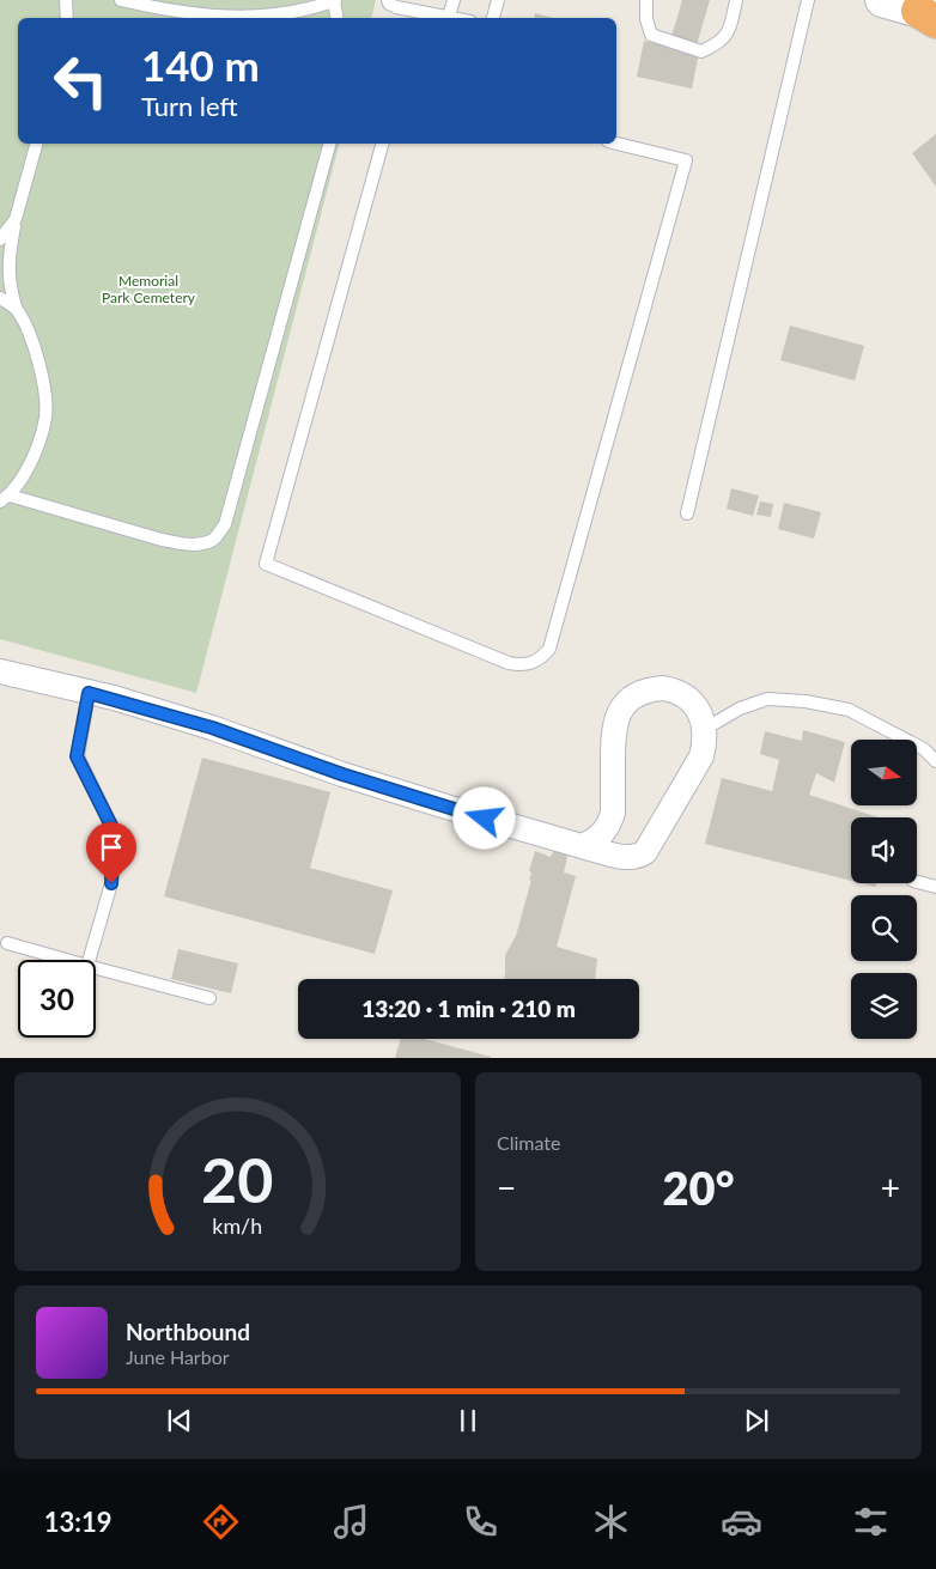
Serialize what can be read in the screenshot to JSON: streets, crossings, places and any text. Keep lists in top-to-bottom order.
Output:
{
  "parks": ["Memorial Park Cemetery"],
  "north": "right",
  "page": {
    "turn": ["140 m", "Turn left"],
    "limit": "30",
    "trip": "13:20 · 1 min · 210 m",
    "tile": "Climate",
    "heat": ["−", "20°", "+"],
    "song": ["Northbound", "June Harbor"],
    "tabs": "13:19",
    "gauge": ["20", "km/h"]
  }
}
